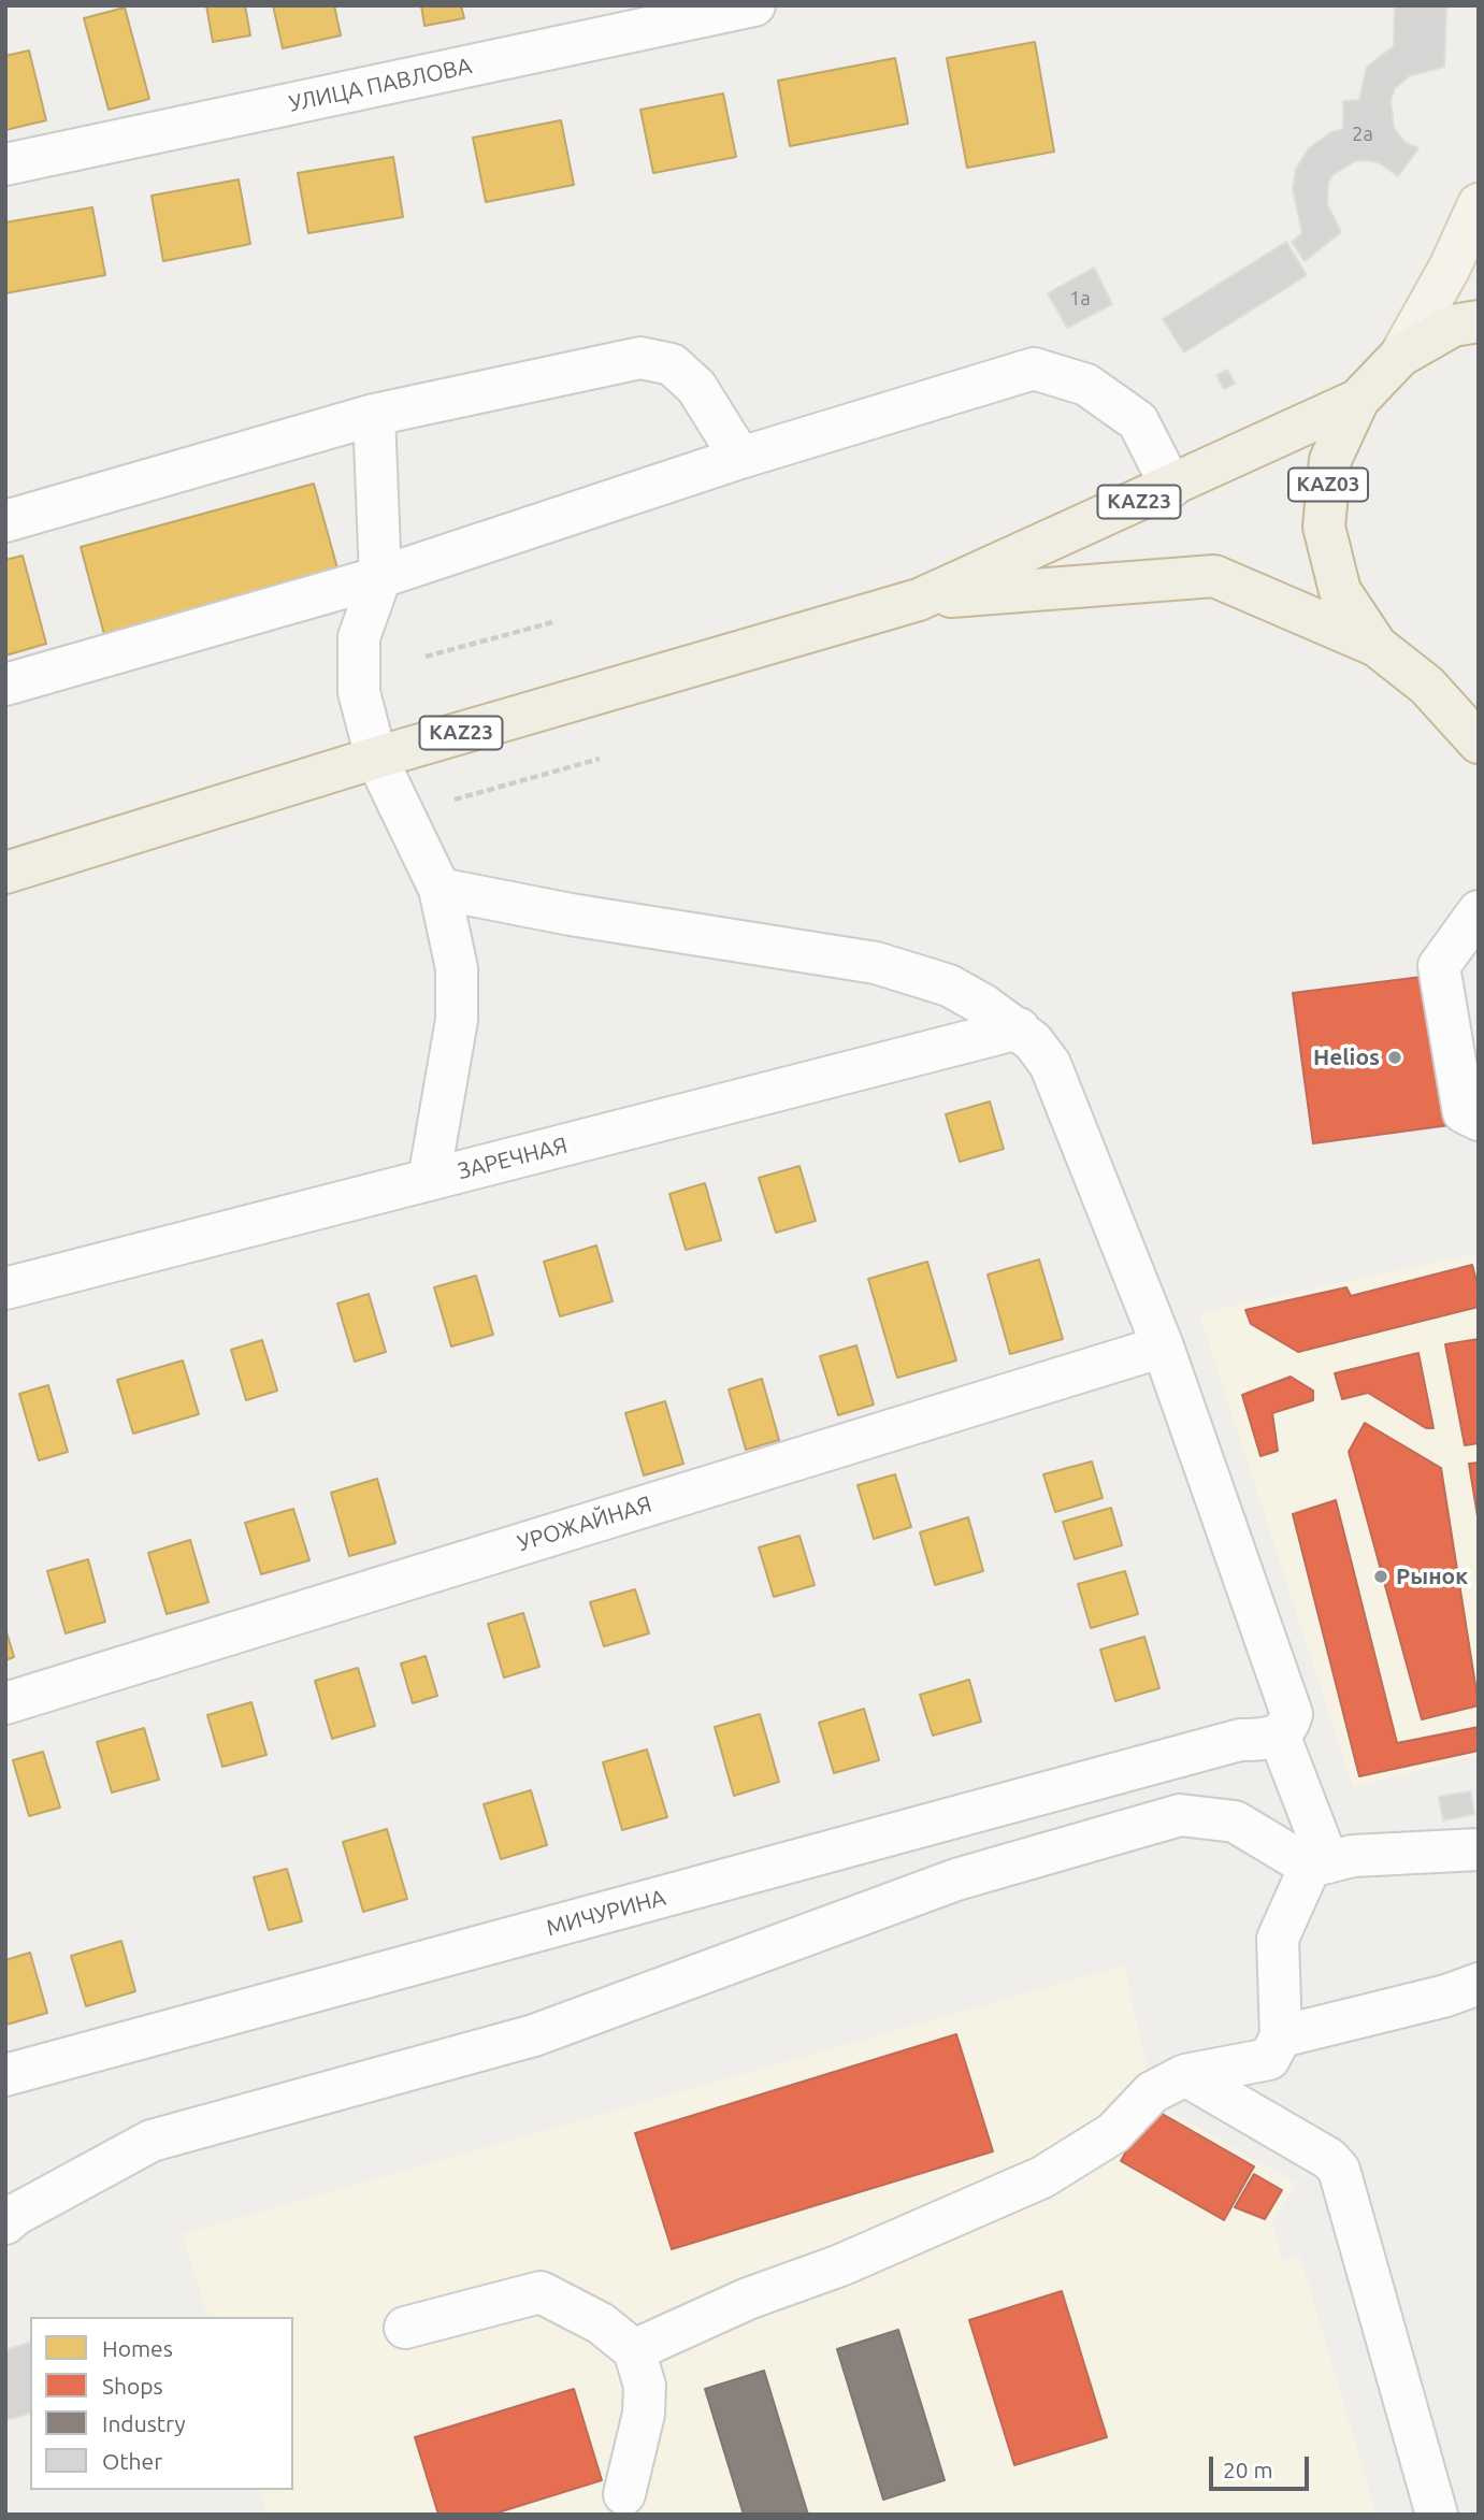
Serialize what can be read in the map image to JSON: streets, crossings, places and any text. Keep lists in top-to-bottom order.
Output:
{
  "streets": {
    "highway": ["KАZ03", "KAZ23"],
    "street": [
      "УЛИЦА ПАВЛОВА",
      "ЗАРЕЧНАЯ",
      "УРОЖАЙНАЯ",
      "МИЧУРИНА"
    ]
  },
  "crossings": [
    ["KАZ03", "KAZ23"]
  ],
  "places": ["Helios", "Рынок"],
  "house_numbers": ["2а", "1а"],
  "legend": [
    "Homes",
    "Shops",
    "Industry",
    "Other"
  ],
  "scale_bar": "20 m"
}
